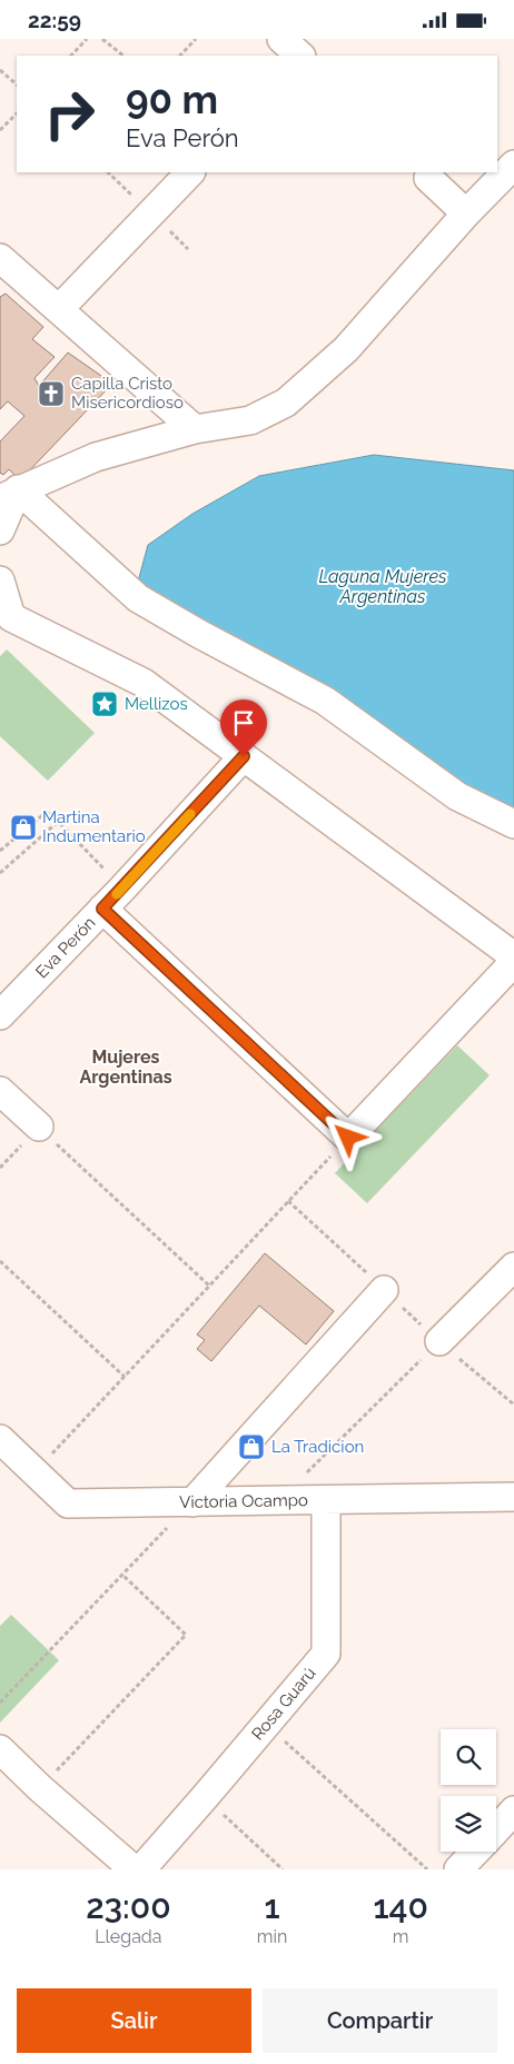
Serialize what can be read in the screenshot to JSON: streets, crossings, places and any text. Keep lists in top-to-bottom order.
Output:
{
  "streets": {
    "street": ["Eva Perón", "Victoria Ocampo", "Rosa Guarú"]
  },
  "crossings": [
    ["Victoria Ocampo", "Rosa Guarú"]
  ],
  "districts": ["Mujeres Argentinas"],
  "water": ["Laguna Mujeres Argentinas"],
  "places": {
    "church": ["Capilla Cristo Misericordioso"],
    "place": ["Mellizos"],
    "shop": ["Martina Indumentario", "La Tradicion"]
  },
  "page": {
    "status": "22:59",
    "turn": ["90 m", "Eva Perón"],
    "eta": [
      "23:00",
      "Llegada",
      "1",
      "min",
      "140",
      "m"
    ],
    "buttons": ["Salir", "Compartir"]
  }
}
